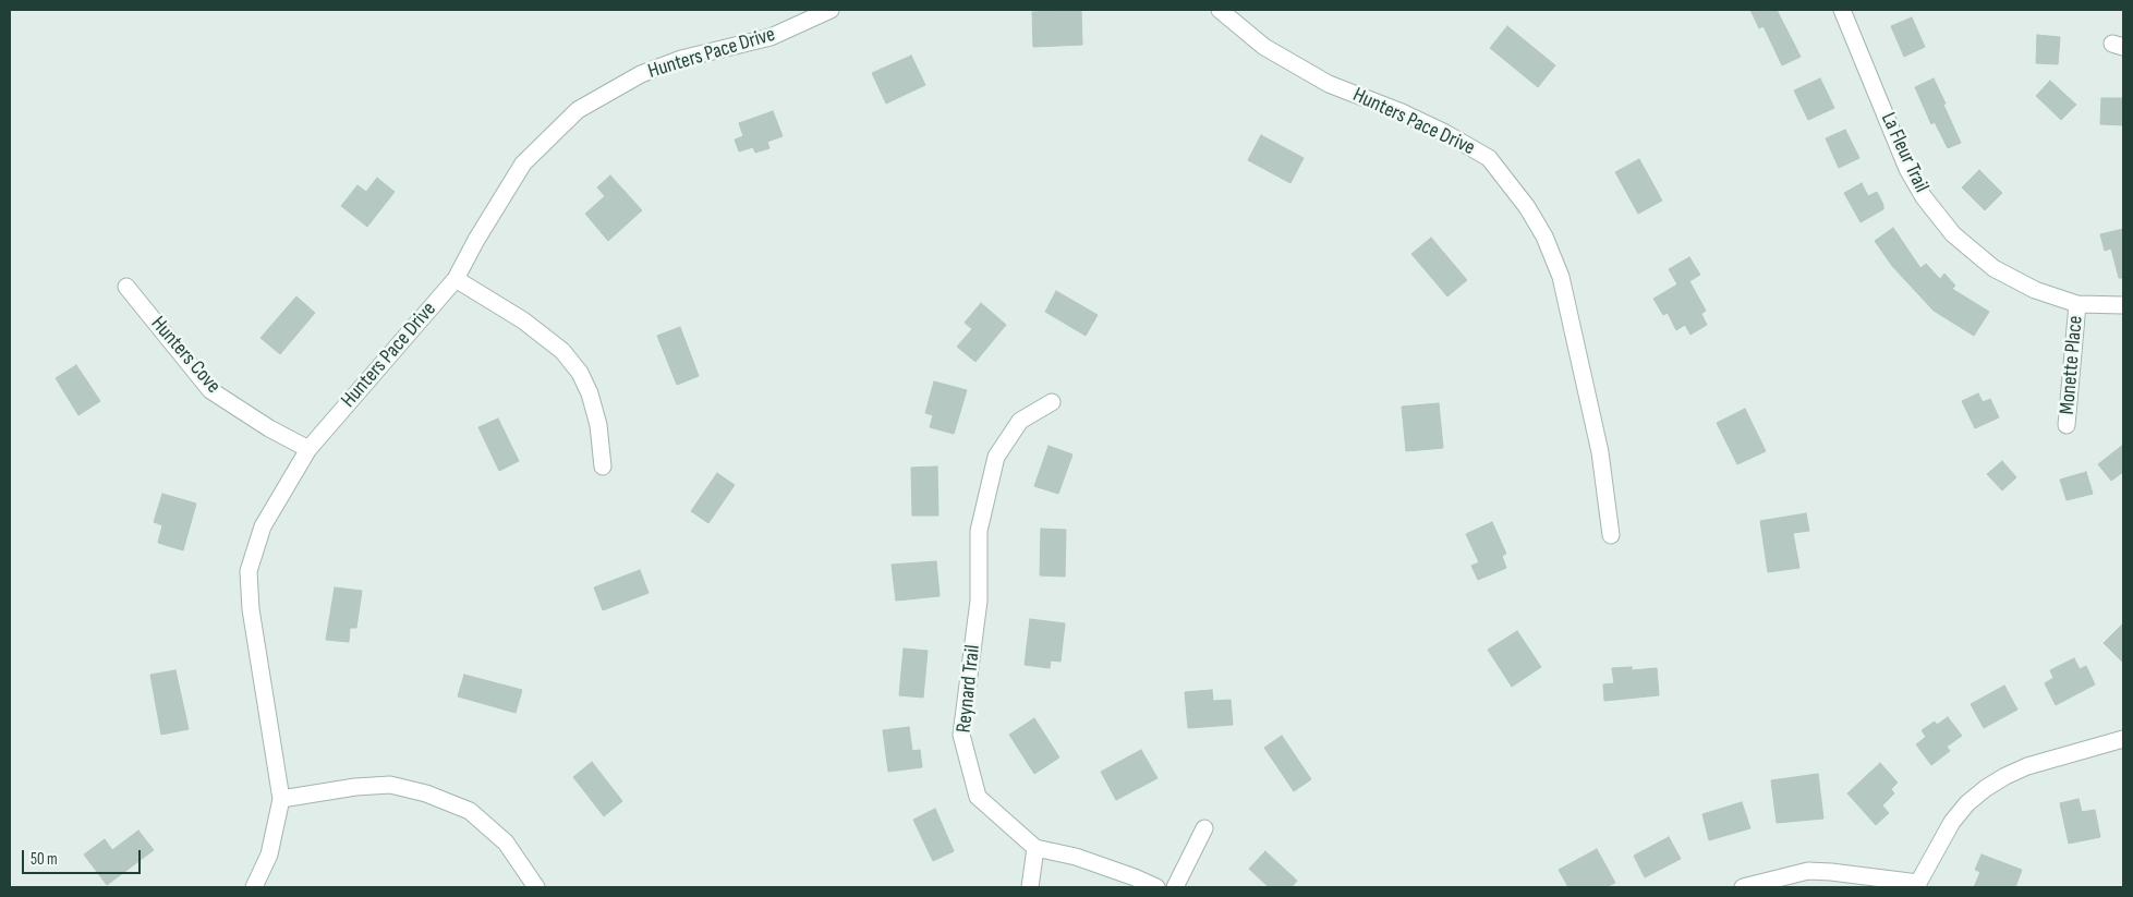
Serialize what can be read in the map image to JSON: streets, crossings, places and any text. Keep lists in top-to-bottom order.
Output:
{
  "streets": {
    "street": [
      "Hunters Pace Drive",
      "La Fleur Trail",
      "Hunters Cove",
      "Monette Place",
      "Reynard Trail"
    ]
  },
  "crossings": [
    ["Hunters Pace Drive", "Hunters Cove"],
    ["La Fleur Trail", "Monette Place"]
  ],
  "scale_bar": "50 m"
}
